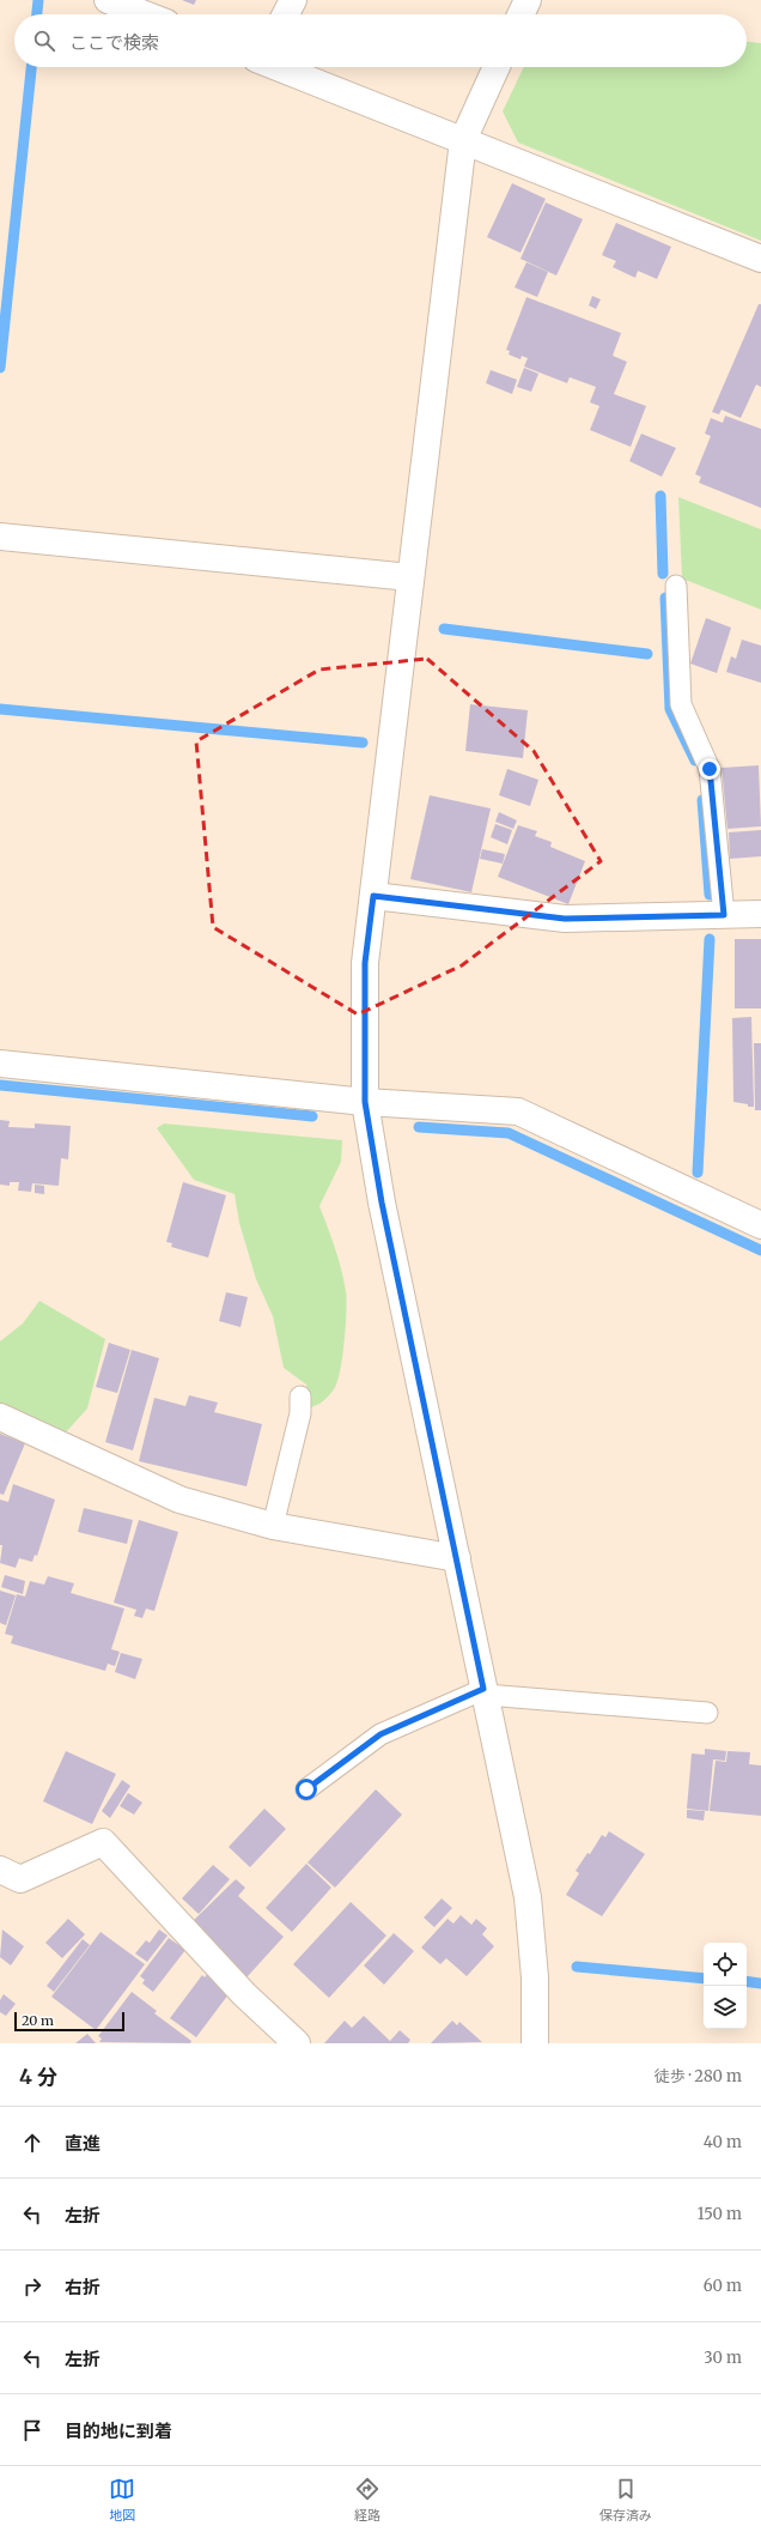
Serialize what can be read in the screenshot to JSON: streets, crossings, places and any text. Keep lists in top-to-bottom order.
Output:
{
  "scale_bar": "20 m",
  "page": {
    "search": "ここで検索",
    "scale": "20 m",
    "heading": ["4 分", "徒歩 · 280 m"],
    "list": [
      ["直進", "40 m"],
      ["左折", "150 m"],
      ["右折", "60 m"],
      ["左折", "30 m"],
      "目的地に到着"
    ],
    "nav": ["地図", "経路", "保存済み"]
  }
}
